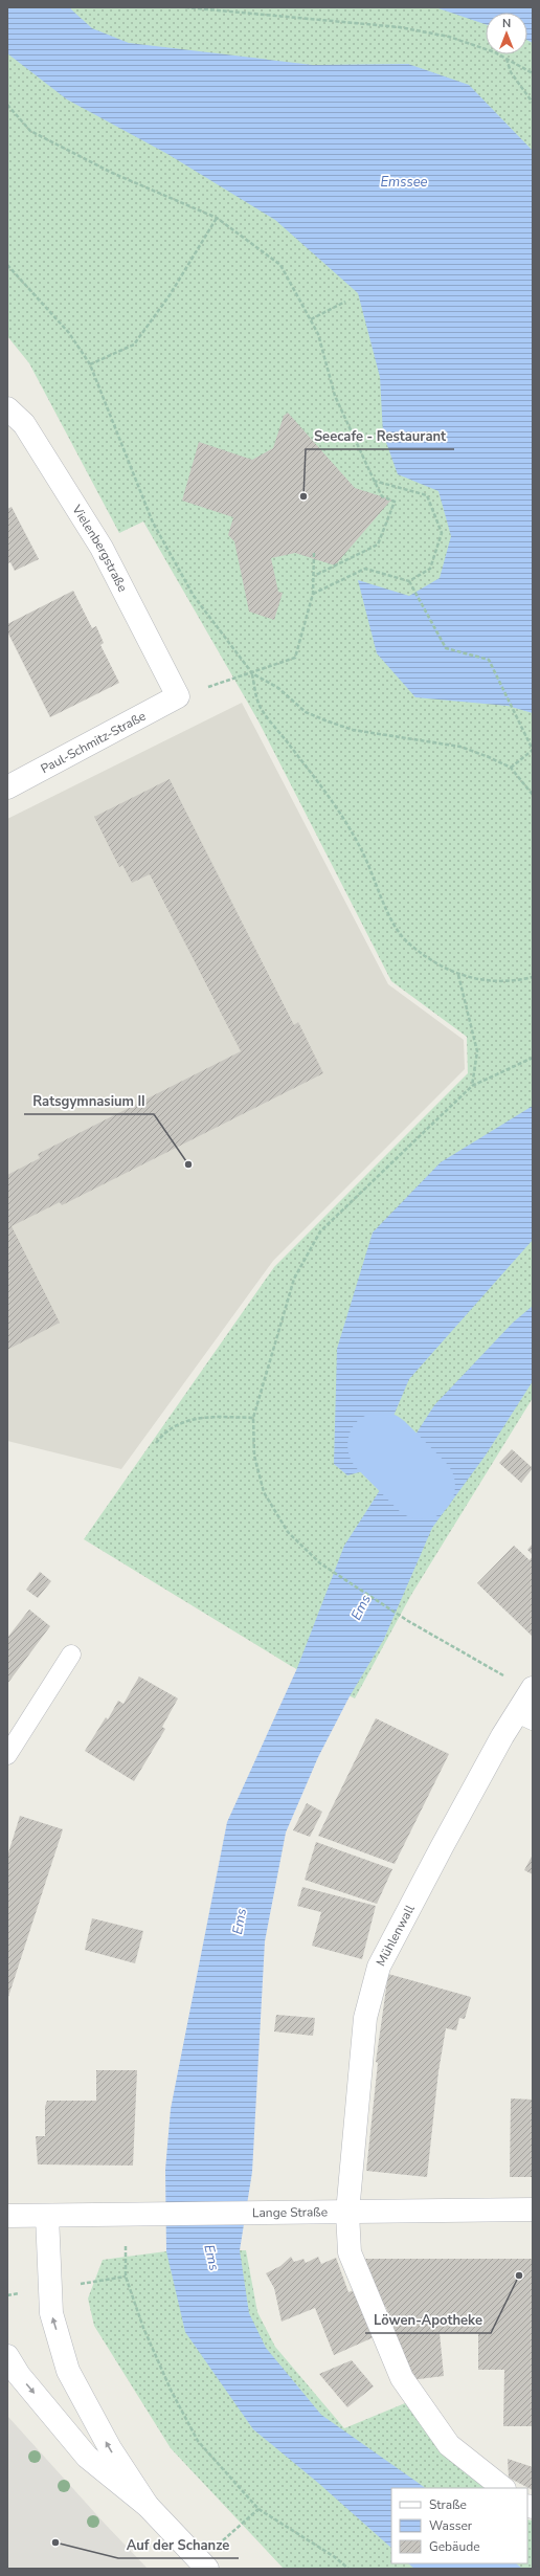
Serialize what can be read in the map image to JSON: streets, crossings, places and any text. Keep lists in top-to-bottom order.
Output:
{
  "streets": {
    "street": [
      "Vielenbergstraße",
      "Paul-Schmitz-Straße",
      "Mühlenwall",
      "Lange Straße"
    ]
  },
  "crossings": [
    ["Vielenbergstraße", "Paul-Schmitz-Straße"],
    ["Mühlenwall", "Lange Straße"]
  ],
  "water": ["Emssee", "Ems"],
  "places": [
    "Seecafe - Restaurant",
    "Ratsgymnasium II",
    "Löwen-Apotheke",
    "Auf der Schanze"
  ],
  "legend": ["Straße", "Wasser", "Gebäude"],
  "north": "top"
}
